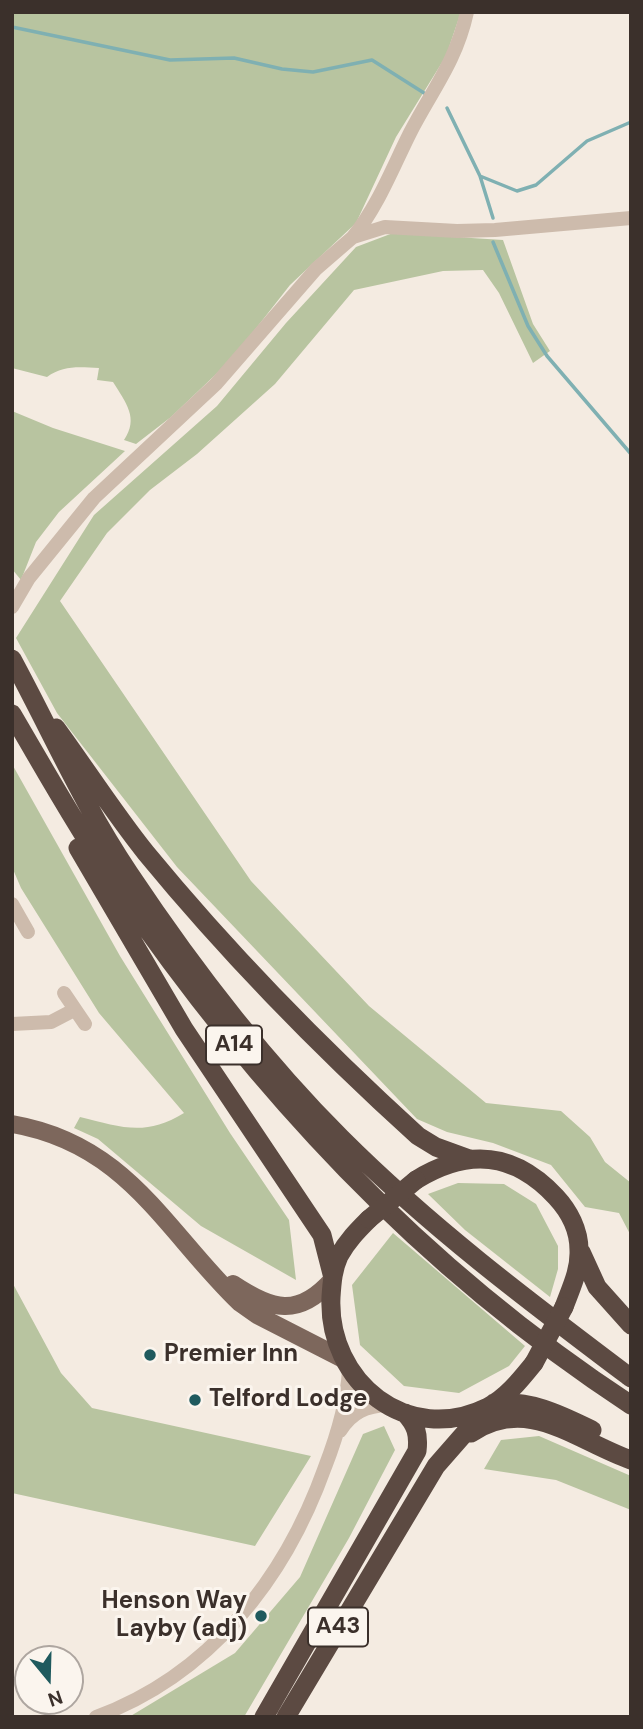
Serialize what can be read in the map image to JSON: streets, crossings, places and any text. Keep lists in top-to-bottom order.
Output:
{
  "streets": {
    "highway": ["A14", "A43"]
  },
  "places": ["Premier Inn", "Telford Lodge", "Henson Way Layby (adj)"],
  "north": "bottom"
}
